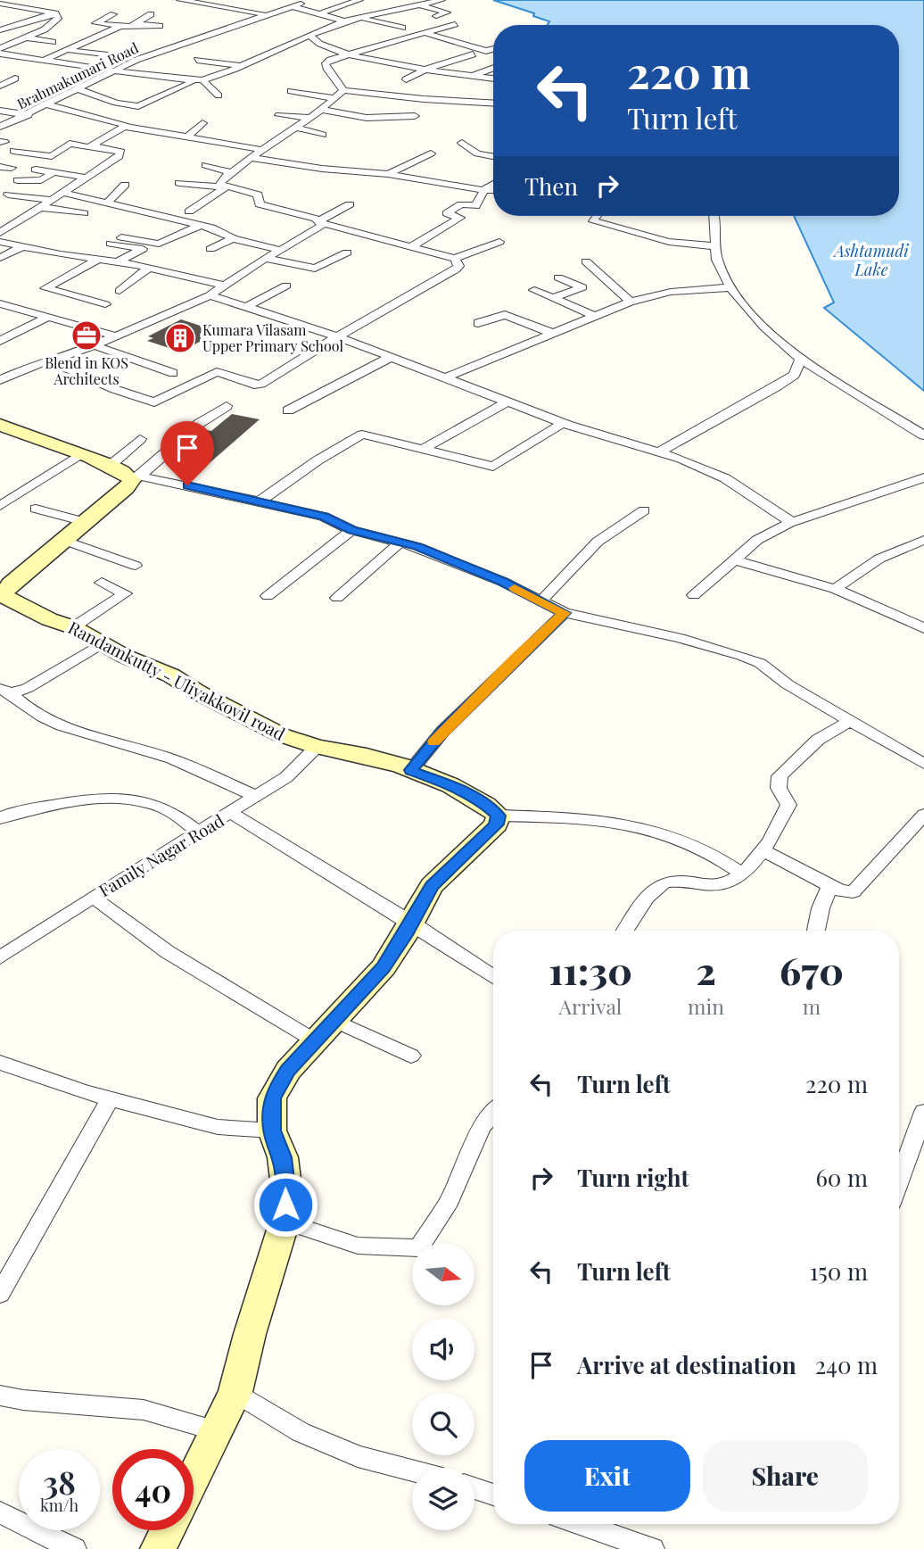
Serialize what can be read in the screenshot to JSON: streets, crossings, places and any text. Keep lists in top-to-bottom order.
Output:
{
  "streets": {
    "street": ["Brahmakumari Road", "Randamkutty - Uliyakkovil road", "Family Nagar Road"]
  },
  "crossings": [
    ["Randamkutty - Uliyakkovil road", "Family Nagar Road"]
  ],
  "water": ["Ashtamudi Lake"],
  "places": {
    "office": ["Blend in KOS Architects"],
    "building": ["Kumara Vilasam Upper Primary School"]
  },
  "north": "right",
  "page": {
    "turn": ["220 m", "Turn left"],
    "then": "Then",
    "eta": [
      "11:30",
      "Arrival",
      "2",
      "min",
      "670",
      "m"
    ],
    "list": [
      {
        "name": "Turn left",
        "value": "220 m"
      },
      {
        "name": "Turn right",
        "value": "60 m"
      },
      {
        "name": "Turn left",
        "value": "150 m"
      },
      {
        "name": "Arrive at destination",
        "value": "240 m"
      }
    ],
    "buttons": ["Exit", "Share"],
    "speed": "38 km/h",
    "limit": "40"
  }
}
